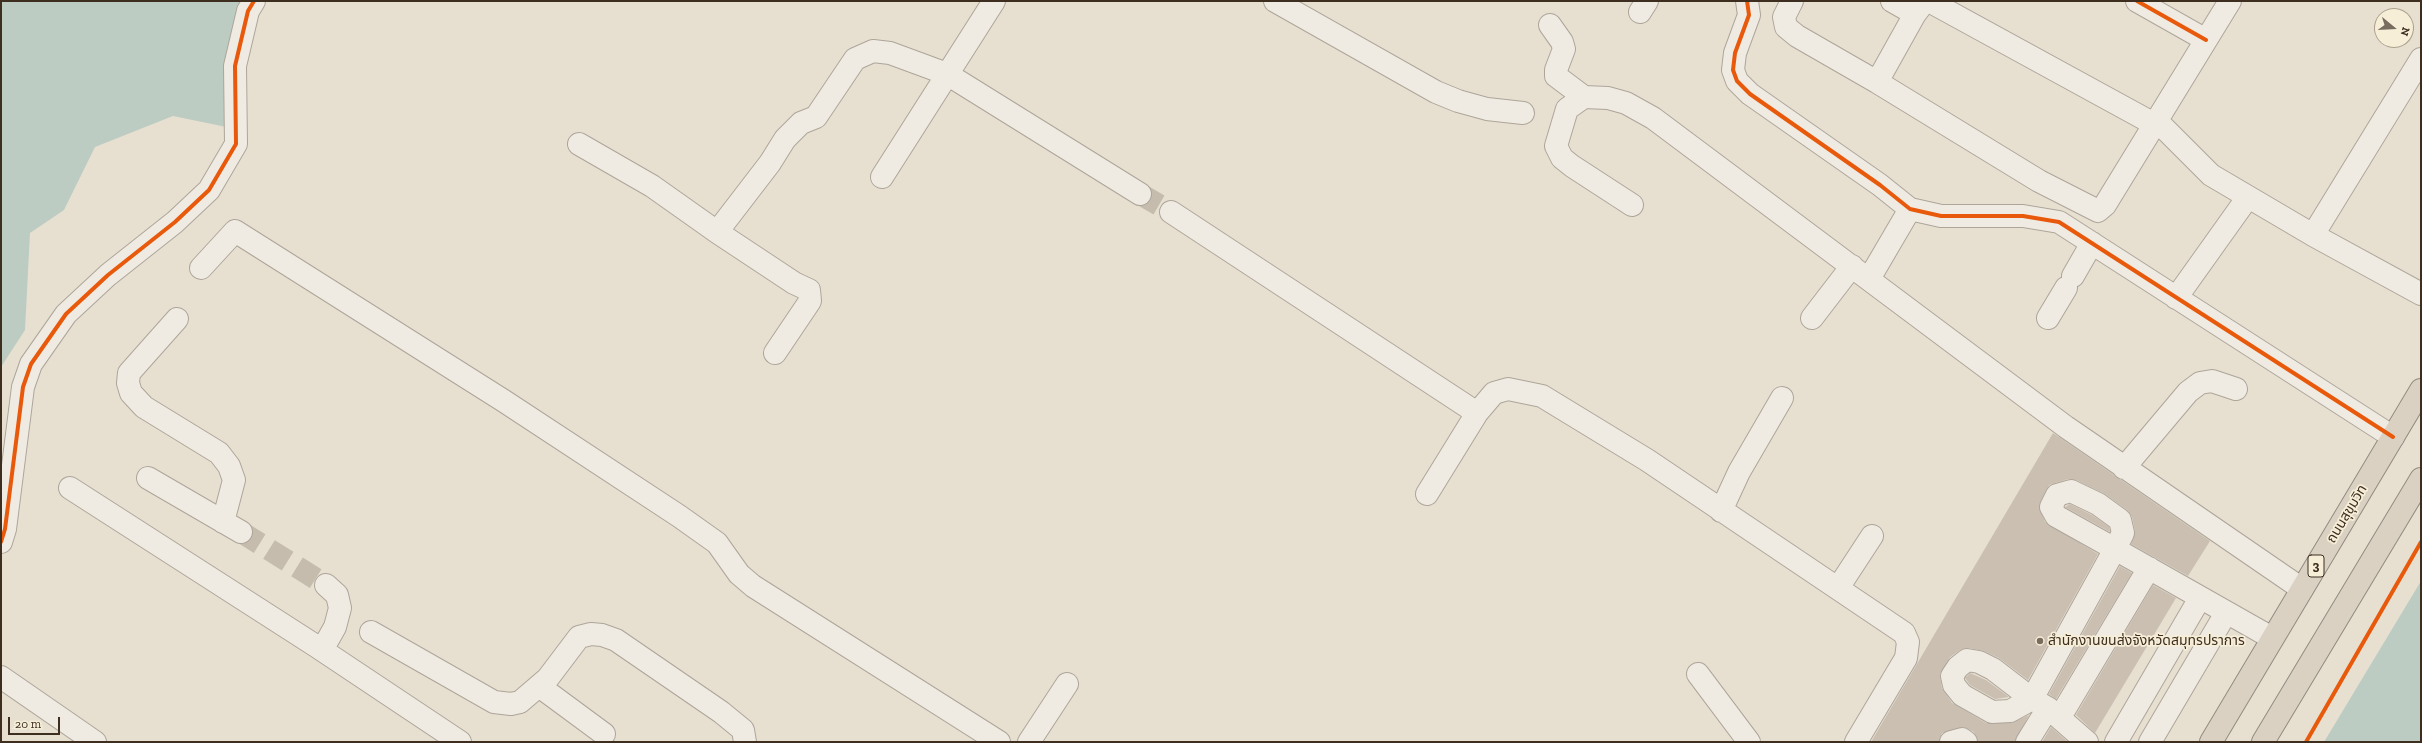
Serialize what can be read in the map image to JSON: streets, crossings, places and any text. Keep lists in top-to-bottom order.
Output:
{
  "streets": {
    "highway": ["ถนนสุขุมวิท", "3"]
  },
  "places": ["สำนักงานขนส่งจังหวัดสมุทรปราการ"],
  "scale_bar": "20 m",
  "north": "right"
}
